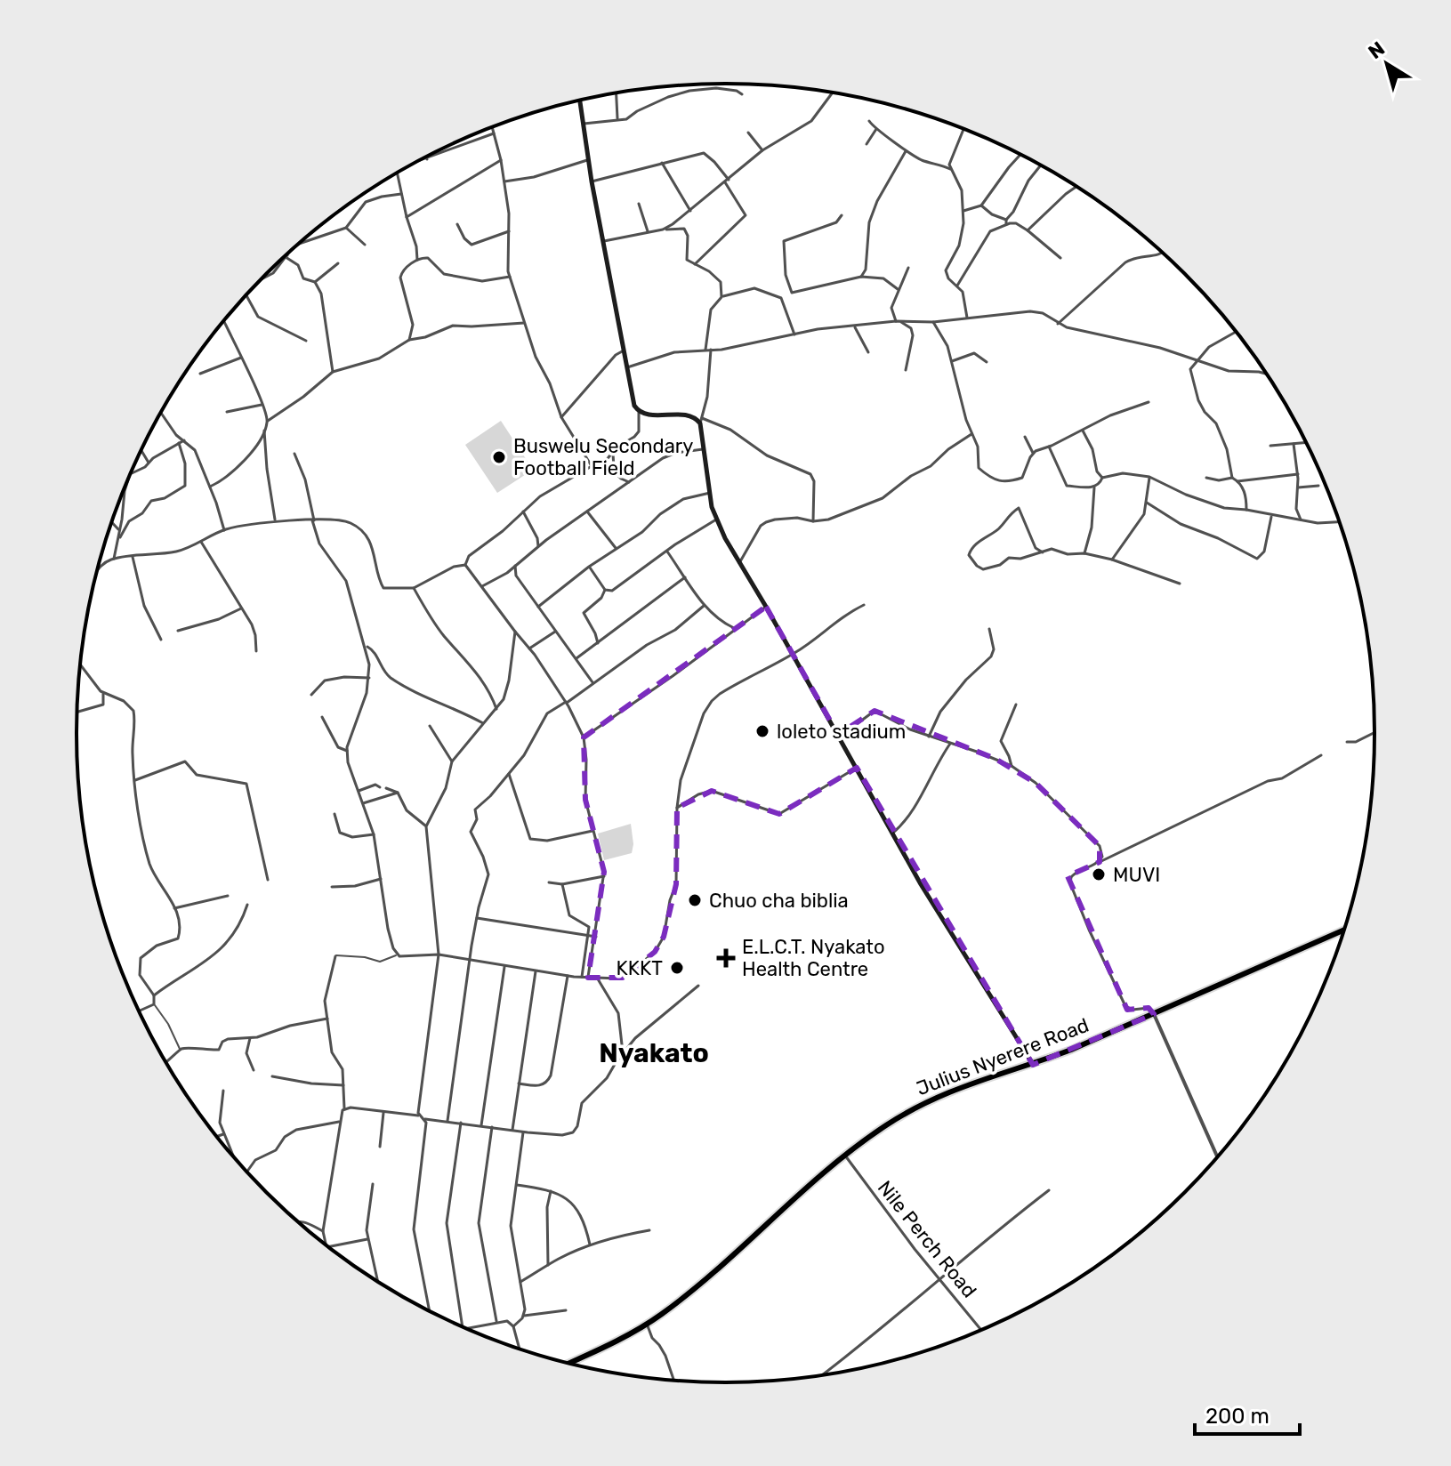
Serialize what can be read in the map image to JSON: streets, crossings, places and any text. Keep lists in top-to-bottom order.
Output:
{
  "streets": {
    "highway": ["Julius Nyerere Road"],
    "street": ["Nile Perch Road"]
  },
  "crossings": [
    ["Julius Nyerere Road", "Nile Perch Road"]
  ],
  "districts": ["Nyakato"],
  "places": {
    "other": [
      "Buswelu Secondary Football Field",
      "loleto stadium",
      "MUVI",
      "Chuo cha biblia",
      "KKKT"
    ],
    "health": ["E.L.C.T. Nyakato Health Centre"]
  },
  "scale_bar": "200 m",
  "north": "top left"
}
